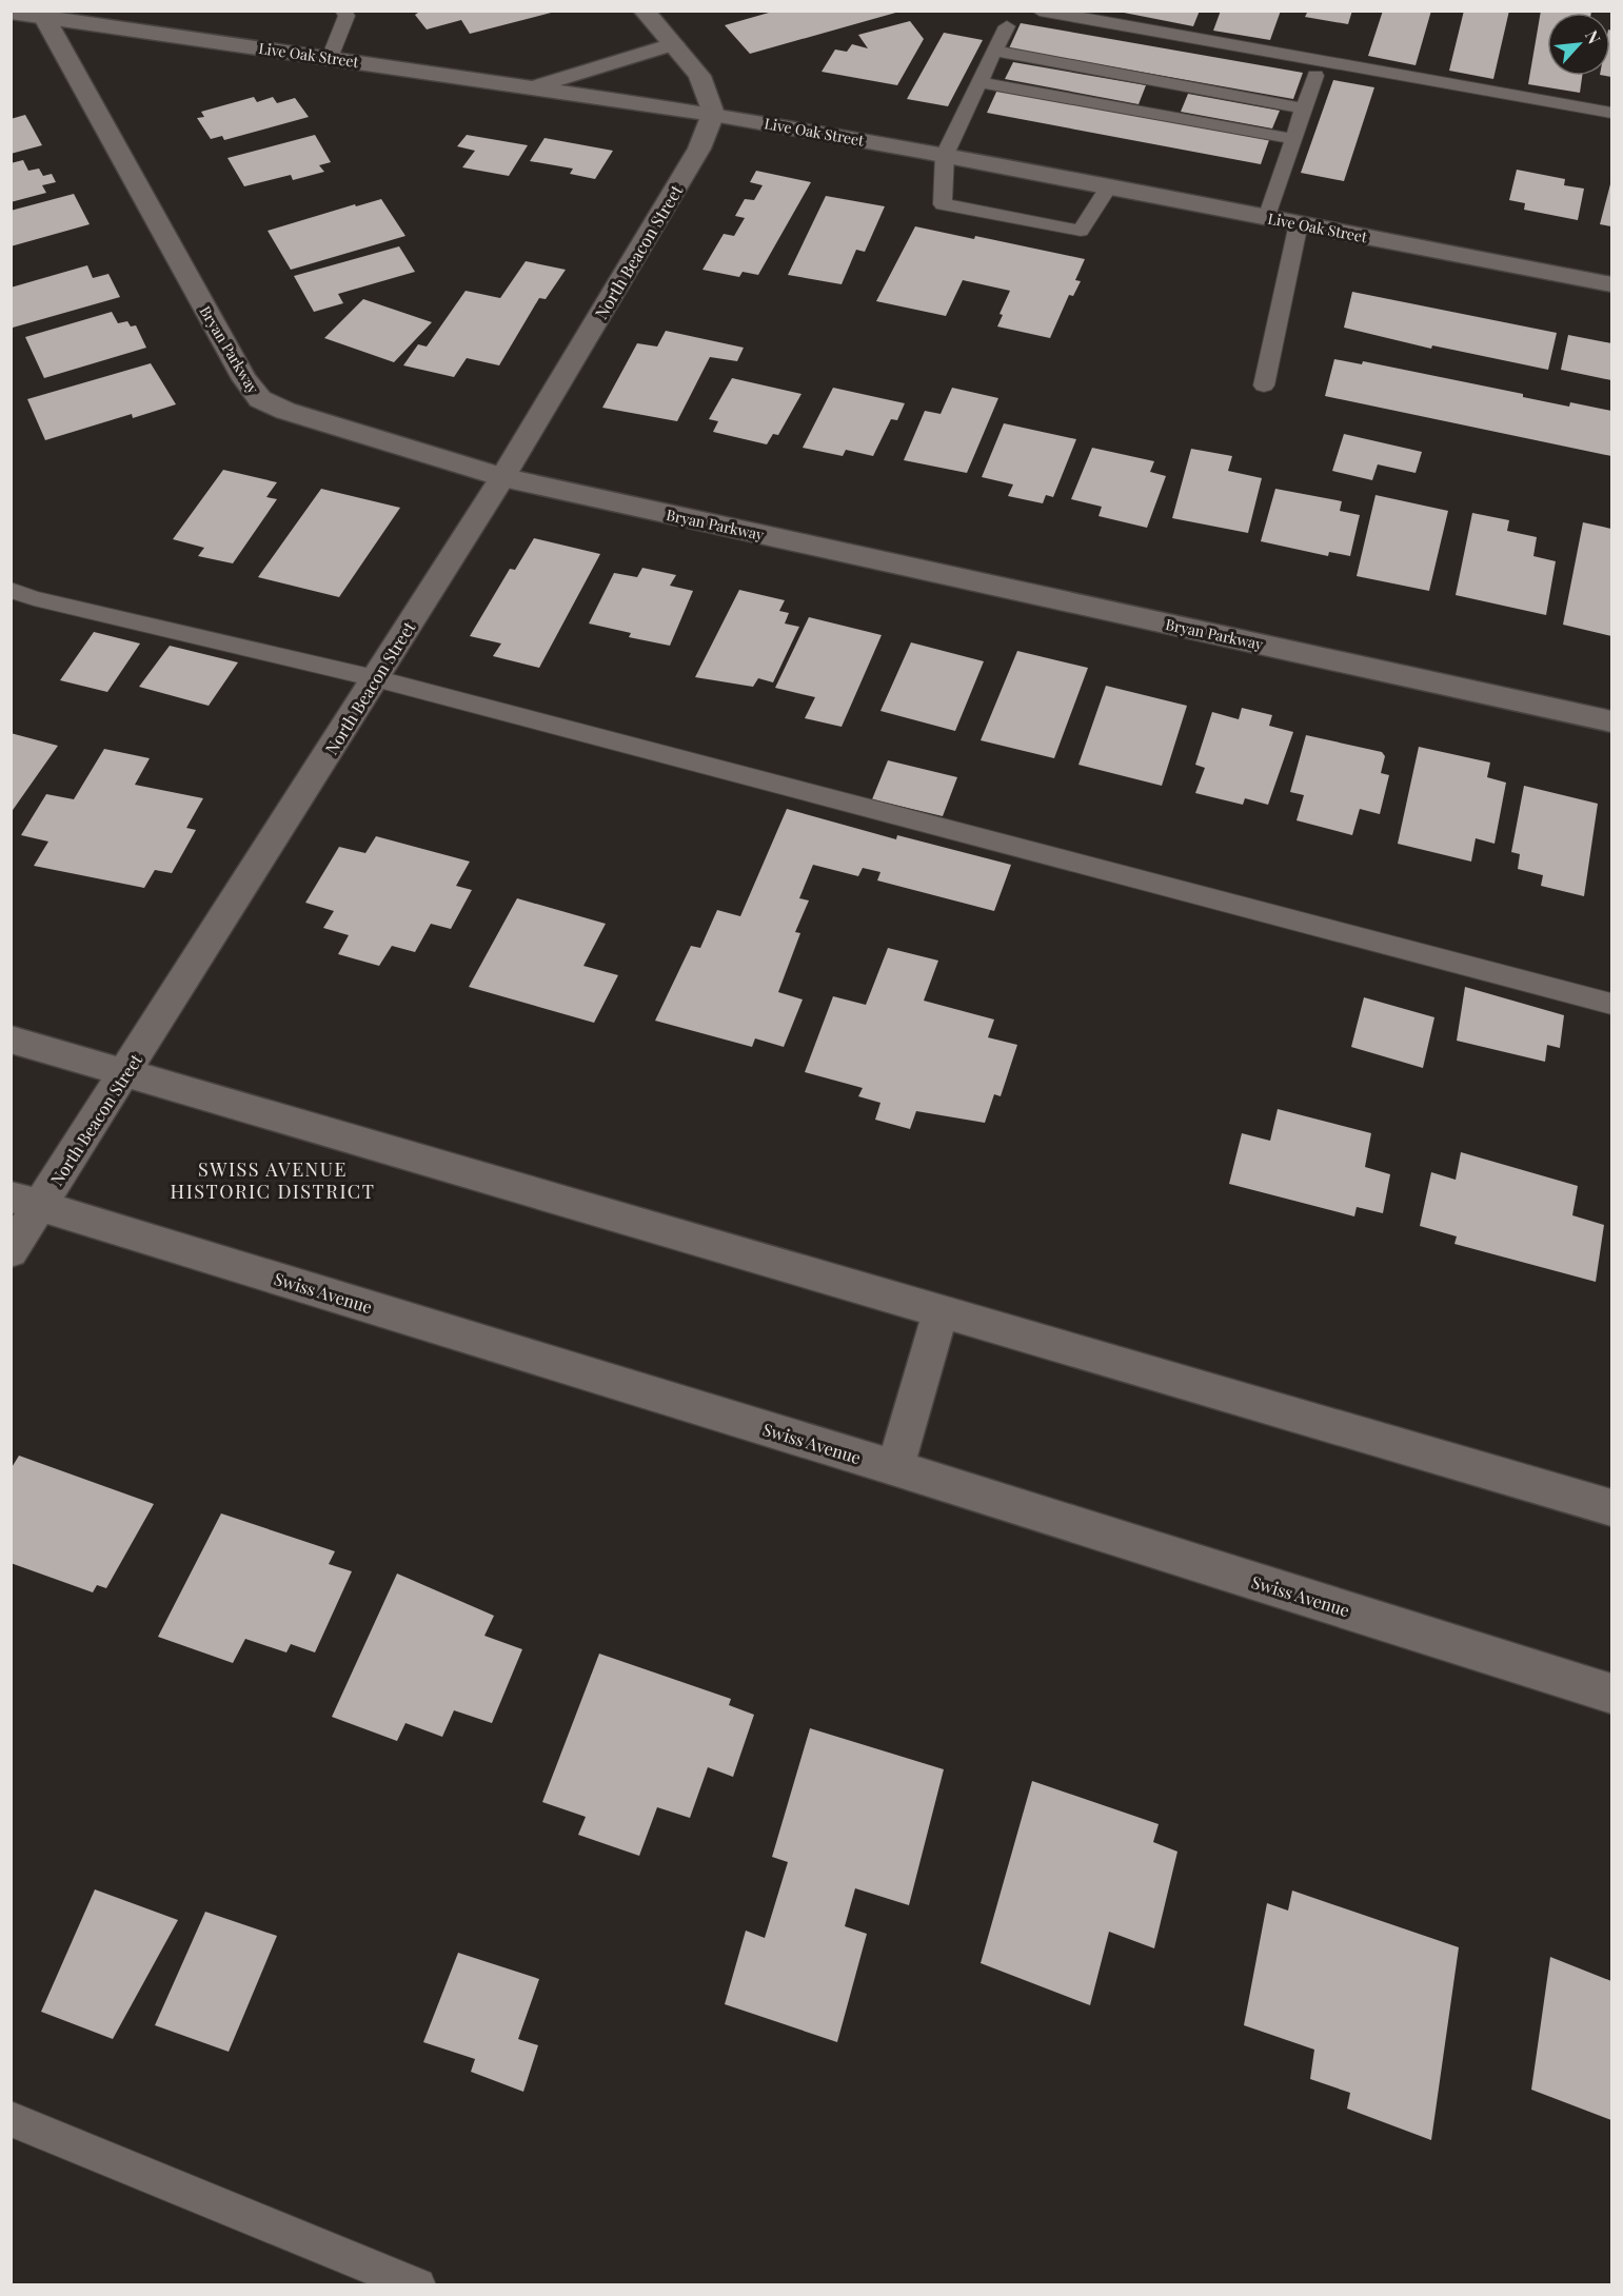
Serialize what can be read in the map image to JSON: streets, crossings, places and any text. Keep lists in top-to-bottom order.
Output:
{
  "streets": {
    "street": [
      "Live Oak Street",
      "North Beacon Street",
      "Bryan Parkway",
      "Swiss Avenue"
    ]
  },
  "crossings": [
    ["Live Oak Street", "North Beacon Street"],
    ["Live Oak Street", "Bryan Parkway"],
    ["North Beacon Street", "Bryan Parkway"],
    ["North Beacon Street", "Swiss Avenue"]
  ],
  "districts": ["SWISS AVENUE HISTORIC DISTRICT"],
  "north": "top right"
}
